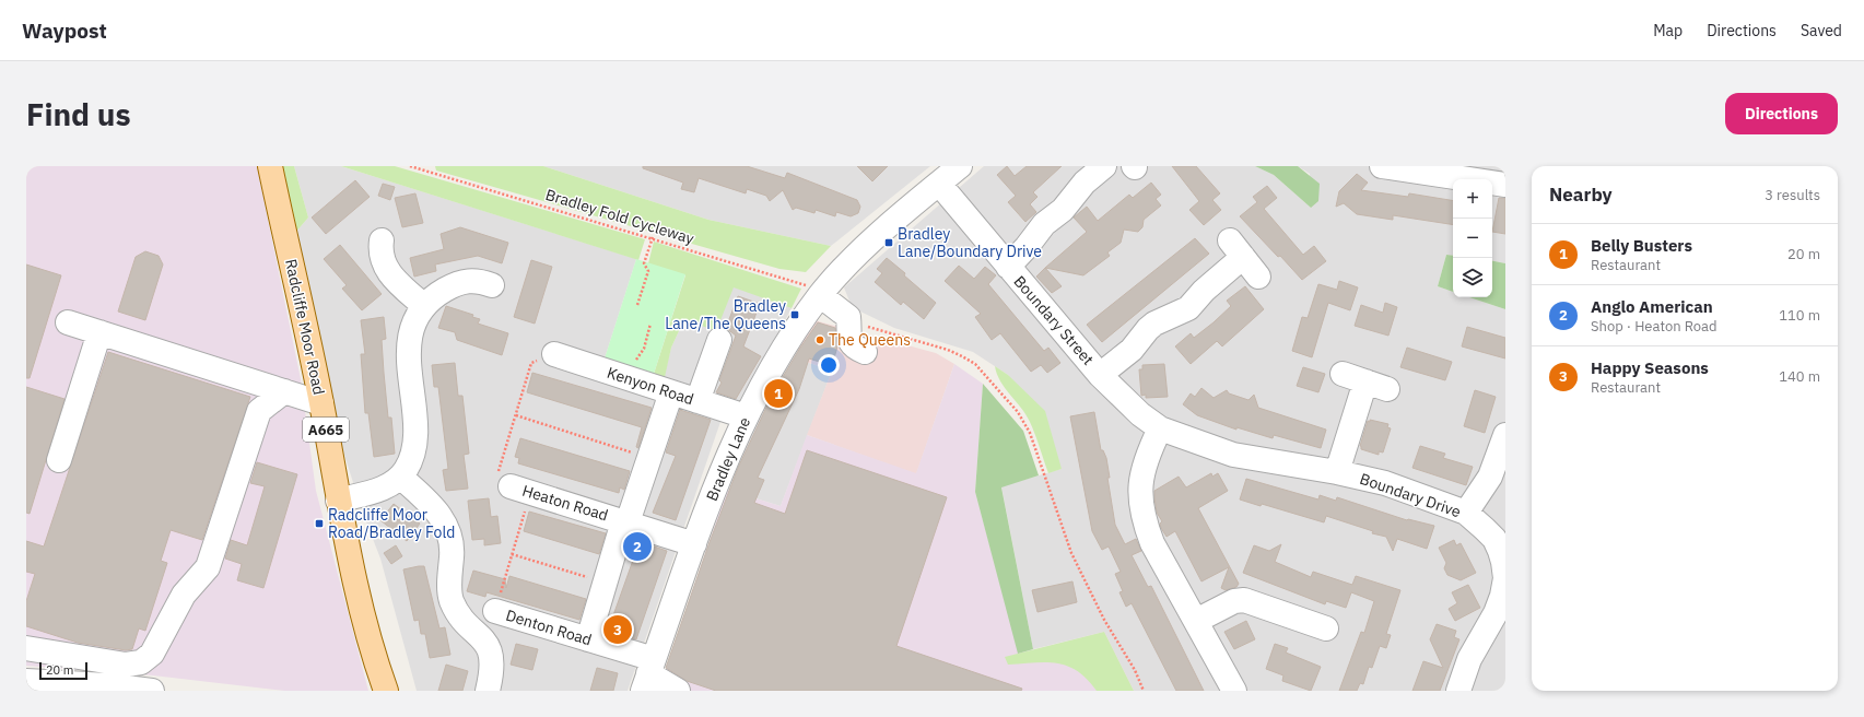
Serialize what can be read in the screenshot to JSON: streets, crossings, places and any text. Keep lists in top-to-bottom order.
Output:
{
  "streets": {
    "main road": ["Radcliffe Moor Road", "A665"],
    "street": [
      "Boundary Street",
      "Kenyon Road",
      "Bradley Lane",
      "Boundary Drive",
      "Heaton Road",
      "Denton Road"
    ],
    "path": ["Bradley Fold Cycleway"]
  },
  "crossings": [
    ["Bradley Fold Cycleway", "Bradley Lane"],
    ["Boundary Street", "Bradley Lane"],
    ["Boundary Street", "Boundary Drive"],
    ["Kenyon Road", "Bradley Lane"],
    ["Bradley Lane", "Heaton Road"],
    ["Bradley Lane", "Denton Road"]
  ],
  "places": {
    "transit": ["Bradley Lane/Boundary Drive", "Bradley Lane/The Queens", "Radcliffe Moor Road/Bradley Fold"],
    "other": ["The Queens"]
  },
  "scale_bar": "20 m",
  "page": {
    "header": "Waypost",
    "nav": ["Map", "Directions", "Saved"],
    "buttons": "Directions",
    "title": "Find us",
    "heading": ["Nearby", "3 results"],
    "map_buttons": ["+", "−"],
    "list": [
      {
        "mark": "1",
        "name": "Belly Busters",
        "note": "Restaurant",
        "value": "20 m"
      },
      {
        "mark": "2",
        "name": "Anglo American",
        "note": "Shop · Heaton Road",
        "value": "110 m"
      },
      {
        "mark": "3",
        "name": "Happy Seasons",
        "note": "Restaurant",
        "value": "140 m"
      }
    ],
    "pins": ["1", "2", "3"],
    "scale": "20 m"
  }
}
